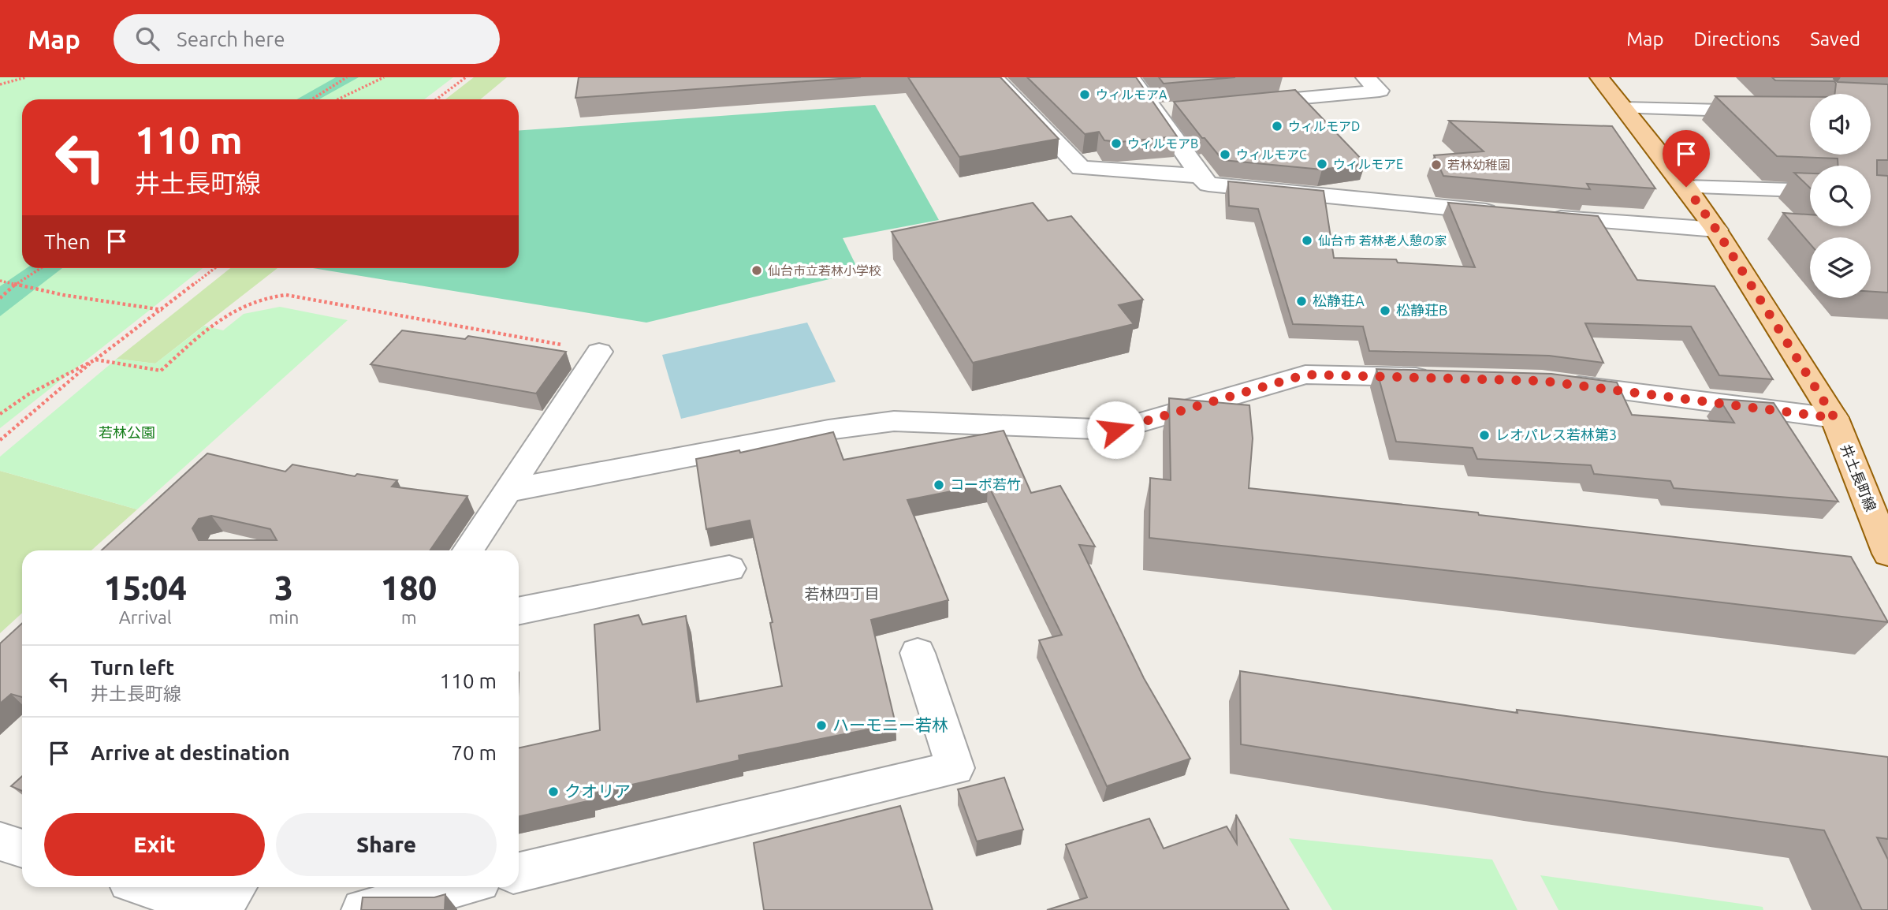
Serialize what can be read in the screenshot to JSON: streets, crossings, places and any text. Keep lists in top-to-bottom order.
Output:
{
  "streets": {
    "main road": ["井土長町線"]
  },
  "districts": ["若林四丁目"],
  "parks": ["若林公園"],
  "places": [
    "ウィルモアA",
    "ウィルモアD",
    "ウィルモアB",
    "ウィルモアC",
    "ウィルモアE",
    "若林幼稚園",
    "仙台市 若林老人憩の家",
    "仙台市立若林小学校",
    "松静荘A",
    "松静荘B",
    "レオパレス若林第3",
    "コーポ若竹",
    "ハーモニー若林",
    "クオリア"
  ],
  "page": {
    "header": "Map",
    "search": "Search here",
    "nav": ["Map", "Directions", "Saved"],
    "turn": ["110 m", "井土長町線"],
    "then": "Then",
    "eta": [
      "15:04",
      "Arrival",
      "3",
      "min",
      "180",
      "m"
    ],
    "list": [
      {
        "name": "Turn left",
        "note": "井土長町線",
        "value": "110 m"
      },
      {
        "name": "Arrive at destination",
        "value": "70 m"
      }
    ],
    "buttons": ["Exit", "Share"]
  }
}
